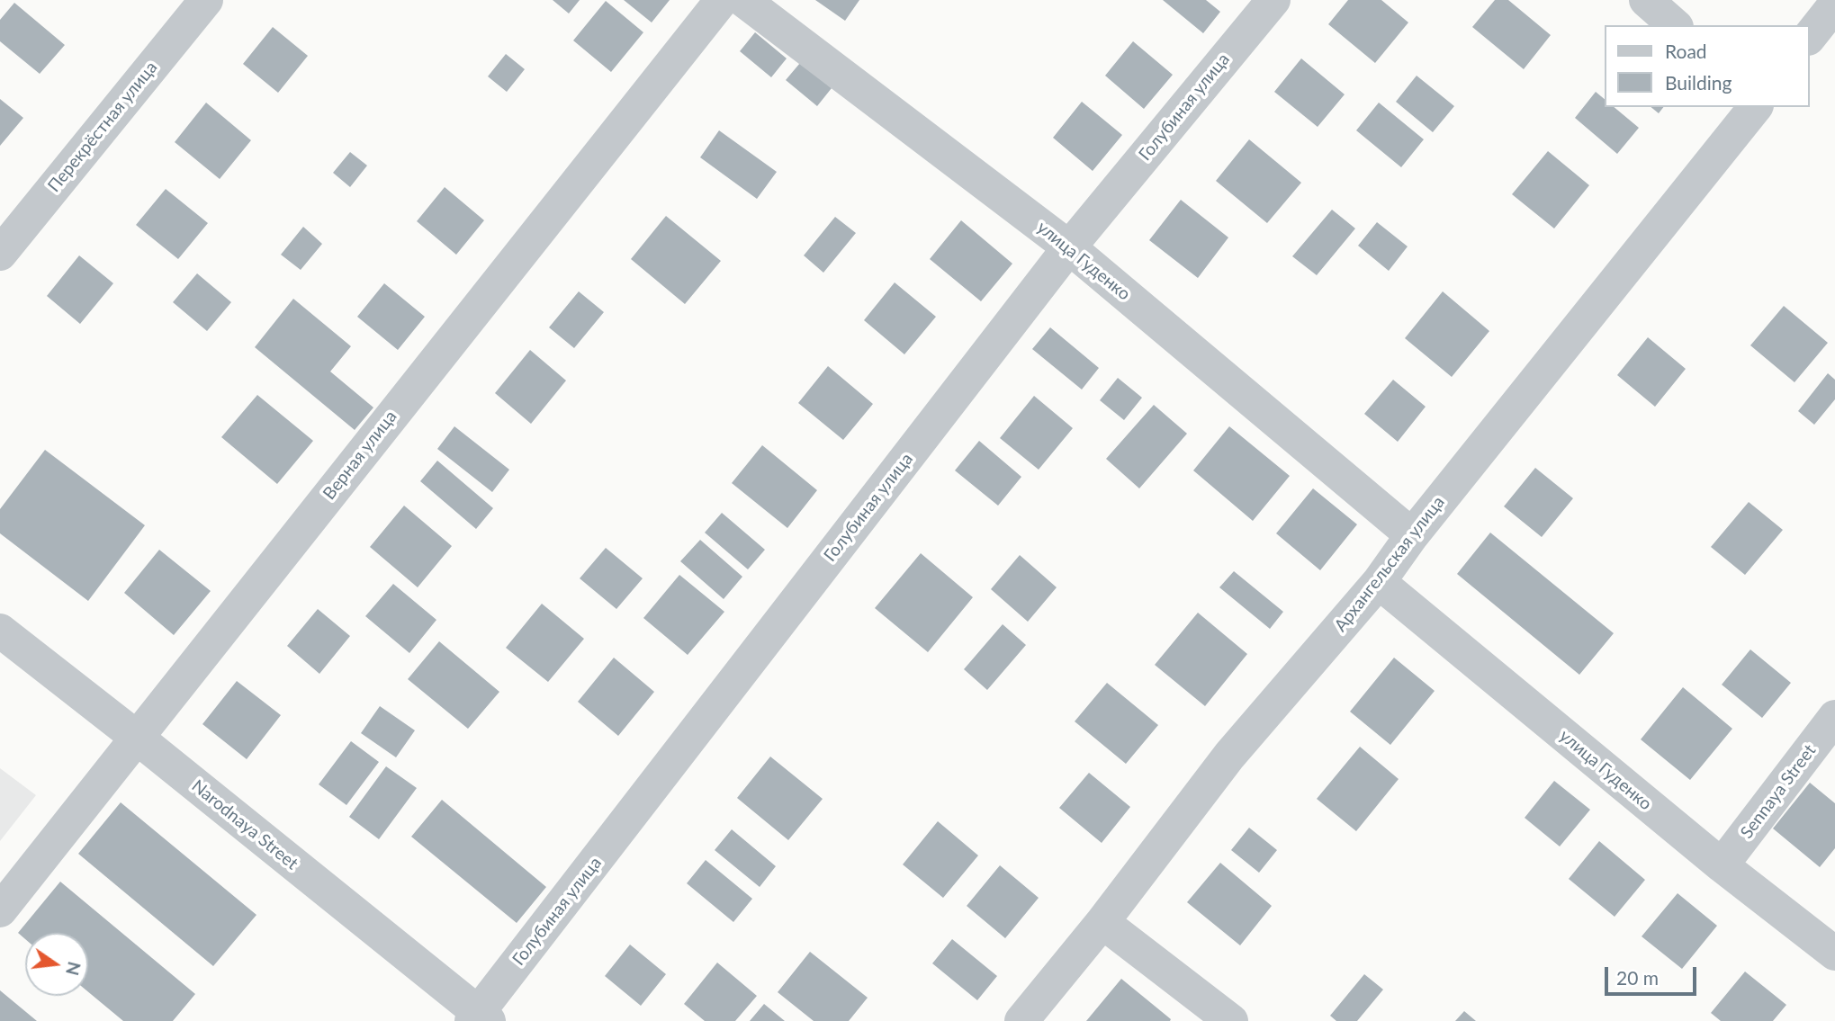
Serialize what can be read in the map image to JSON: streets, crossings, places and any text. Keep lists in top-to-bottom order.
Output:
{
  "streets": {
    "street": [
      "Голубиная улица",
      "Перекрёстная улица",
      "улица Гуденко",
      "Верная улица",
      "Архангельская улица",
      "Sennaya Street",
      "Narodnaya Street"
    ]
  },
  "crossings": [
    ["Голубиная улица", "улица Гуденко"],
    ["Голубиная улица", "Narodnaya Street"],
    ["улица Гуденко", "Архангельская улица"],
    ["улица Гуденко", "Sennaya Street"],
    ["Верная улица", "Narodnaya Street"]
  ],
  "legend": ["Road", "Building"],
  "scale_bar": "20 m",
  "north": "right"
}
